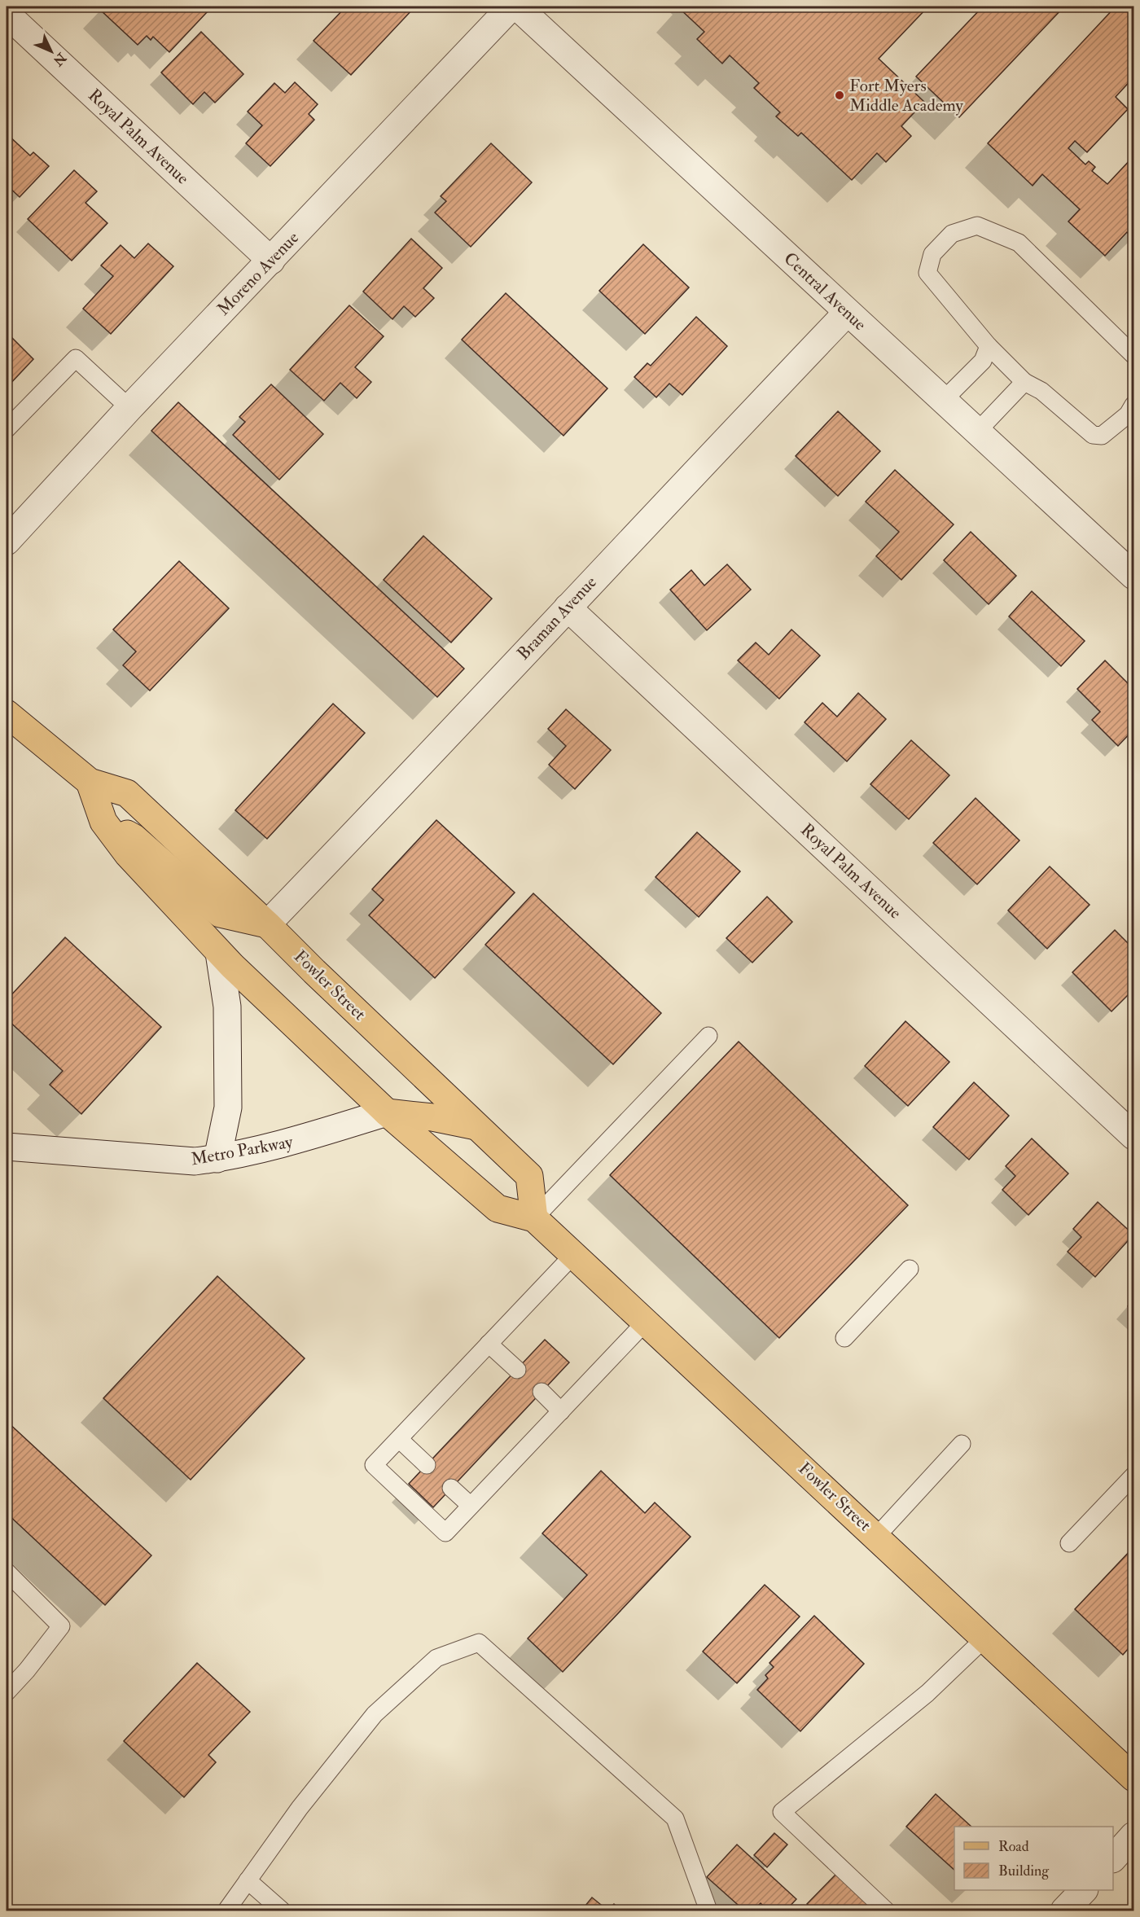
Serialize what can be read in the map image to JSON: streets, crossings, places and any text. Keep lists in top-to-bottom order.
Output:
{
  "streets": {
    "main road": ["Fowler Street"],
    "street": [
      "Royal Palm Avenue",
      "Moreno Avenue",
      "Central Avenue",
      "Braman Avenue",
      "Metro Parkway"
    ]
  },
  "crossings": [
    ["Royal Palm Avenue", "Moreno Avenue"],
    ["Royal Palm Avenue", "Braman Avenue"],
    ["Central Avenue", "Braman Avenue"],
    ["Braman Avenue", "Fowler Street"],
    ["Fowler Street", "Metro Parkway"]
  ],
  "places": ["Fort Myers Middle Academy"],
  "legend": ["Road", "Building"],
  "north": "bottom right"
}
